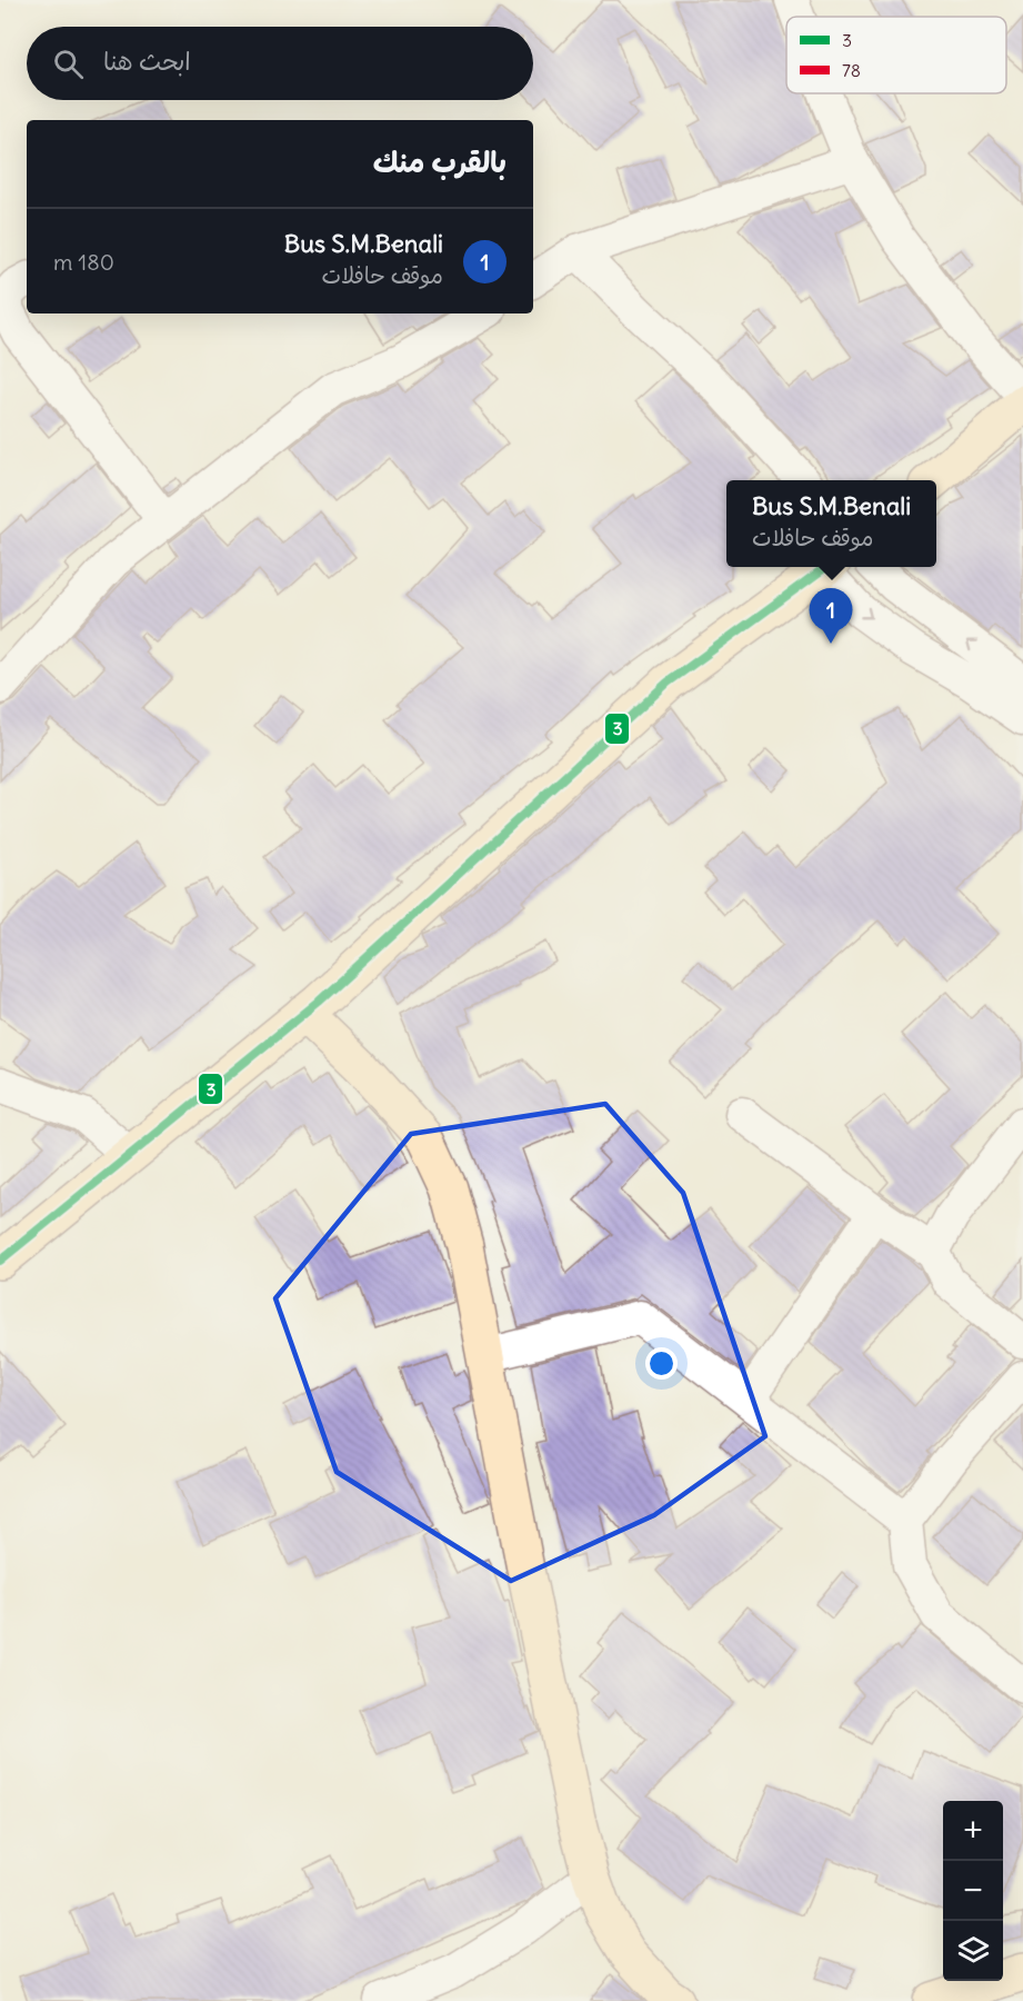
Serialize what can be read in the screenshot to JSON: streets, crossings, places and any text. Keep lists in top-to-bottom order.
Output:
{
  "lines": ["transit line 3"],
  "legend": ["3", "78"],
  "page": {
    "search": "ابحث هنا",
    "heading": "بالقرب منك",
    "list": [
      {
        "mark": "1",
        "name": "Bus S.M.Benali",
        "note": "موقف حافلات",
        "value": "180 m"
      }
    ],
    "popup": ["Bus S.M.Benali", "موقف حافلات"],
    "pins": "1",
    "map_buttons": ["+", "−"]
  }
}
